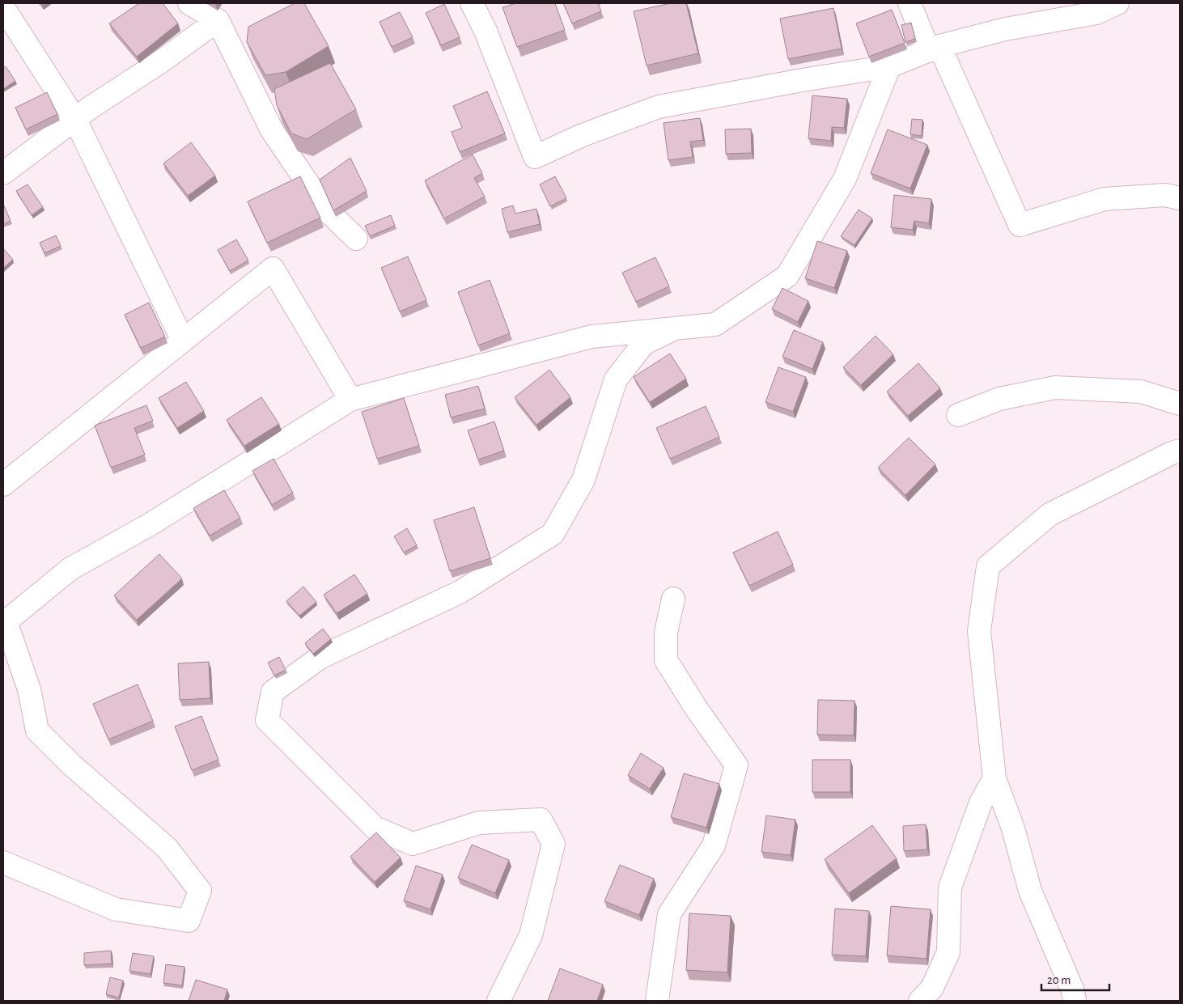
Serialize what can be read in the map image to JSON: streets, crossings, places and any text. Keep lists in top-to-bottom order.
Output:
{
  "scale_bar": "20 m"
}
